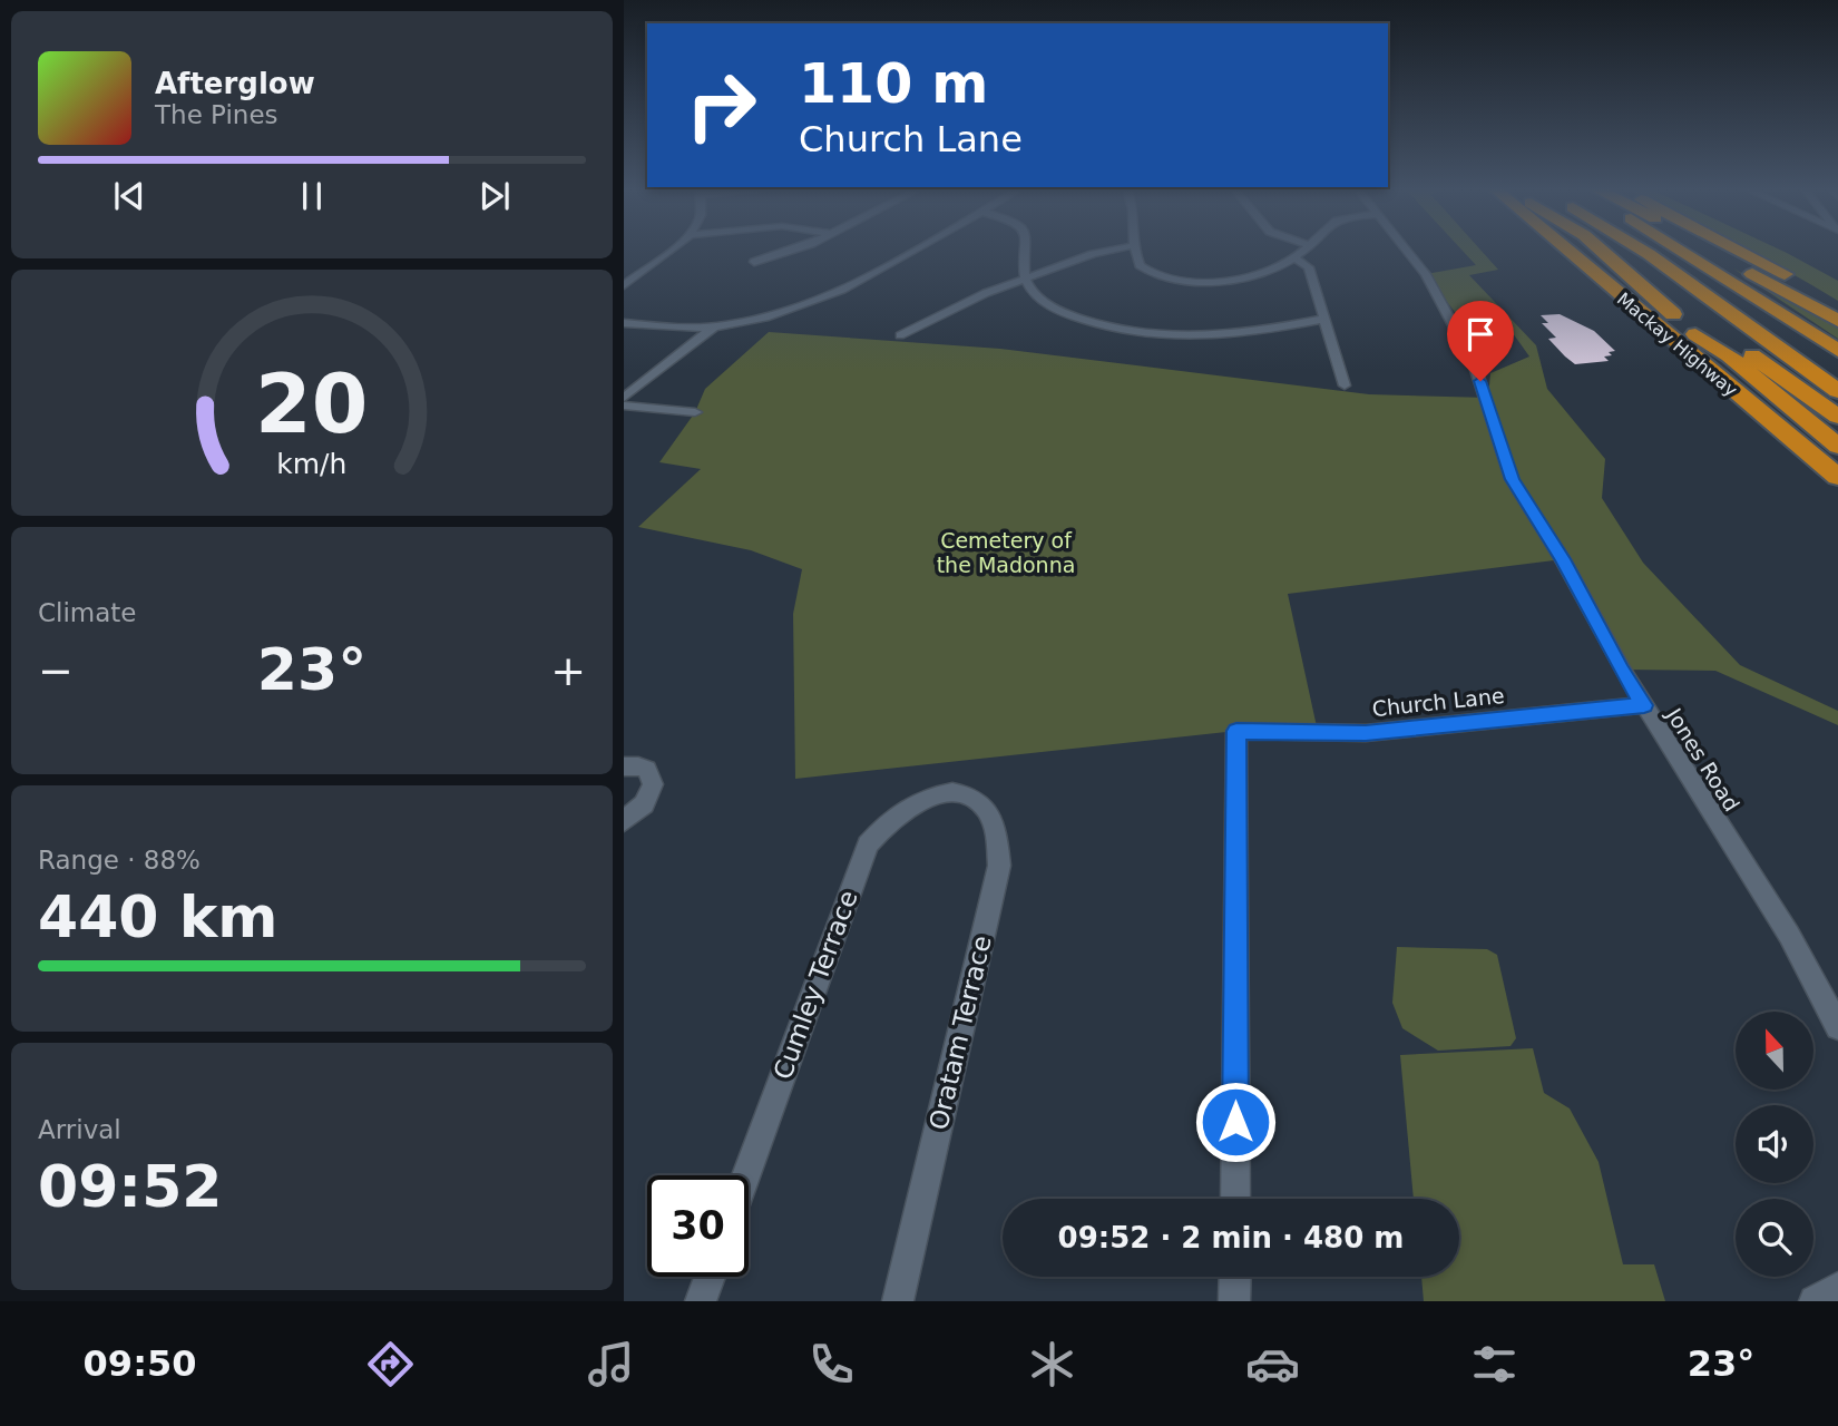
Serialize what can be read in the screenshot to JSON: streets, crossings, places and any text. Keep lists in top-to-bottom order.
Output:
{
  "streets": {
    "highway": ["Mackay Highway"],
    "street": [
      "Church Lane",
      "Jones Road",
      "Cumley Terrace",
      "Oratam Terrace"
    ]
  },
  "crossings": [
    ["Church Lane", "Jones Road"],
    ["Cumley Terrace", "Oratam Terrace"]
  ],
  "parks": ["Cemetery of the Madonna"],
  "north": "top",
  "page": {
    "turn": ["110 m", "Church Lane"],
    "song": ["Afterglow", "The Pines"],
    "tile": [
      "Climate",
      ["Range · 88%", "440 km"],
      ["Arrival", "09:52"]
    ],
    "heat": ["−", "23°", "+"],
    "limit": "30",
    "trip": "09:52 · 2 min · 480 m",
    "tabs": ["09:50", "23°"],
    "gauge": ["20", "km/h"]
  }
}
